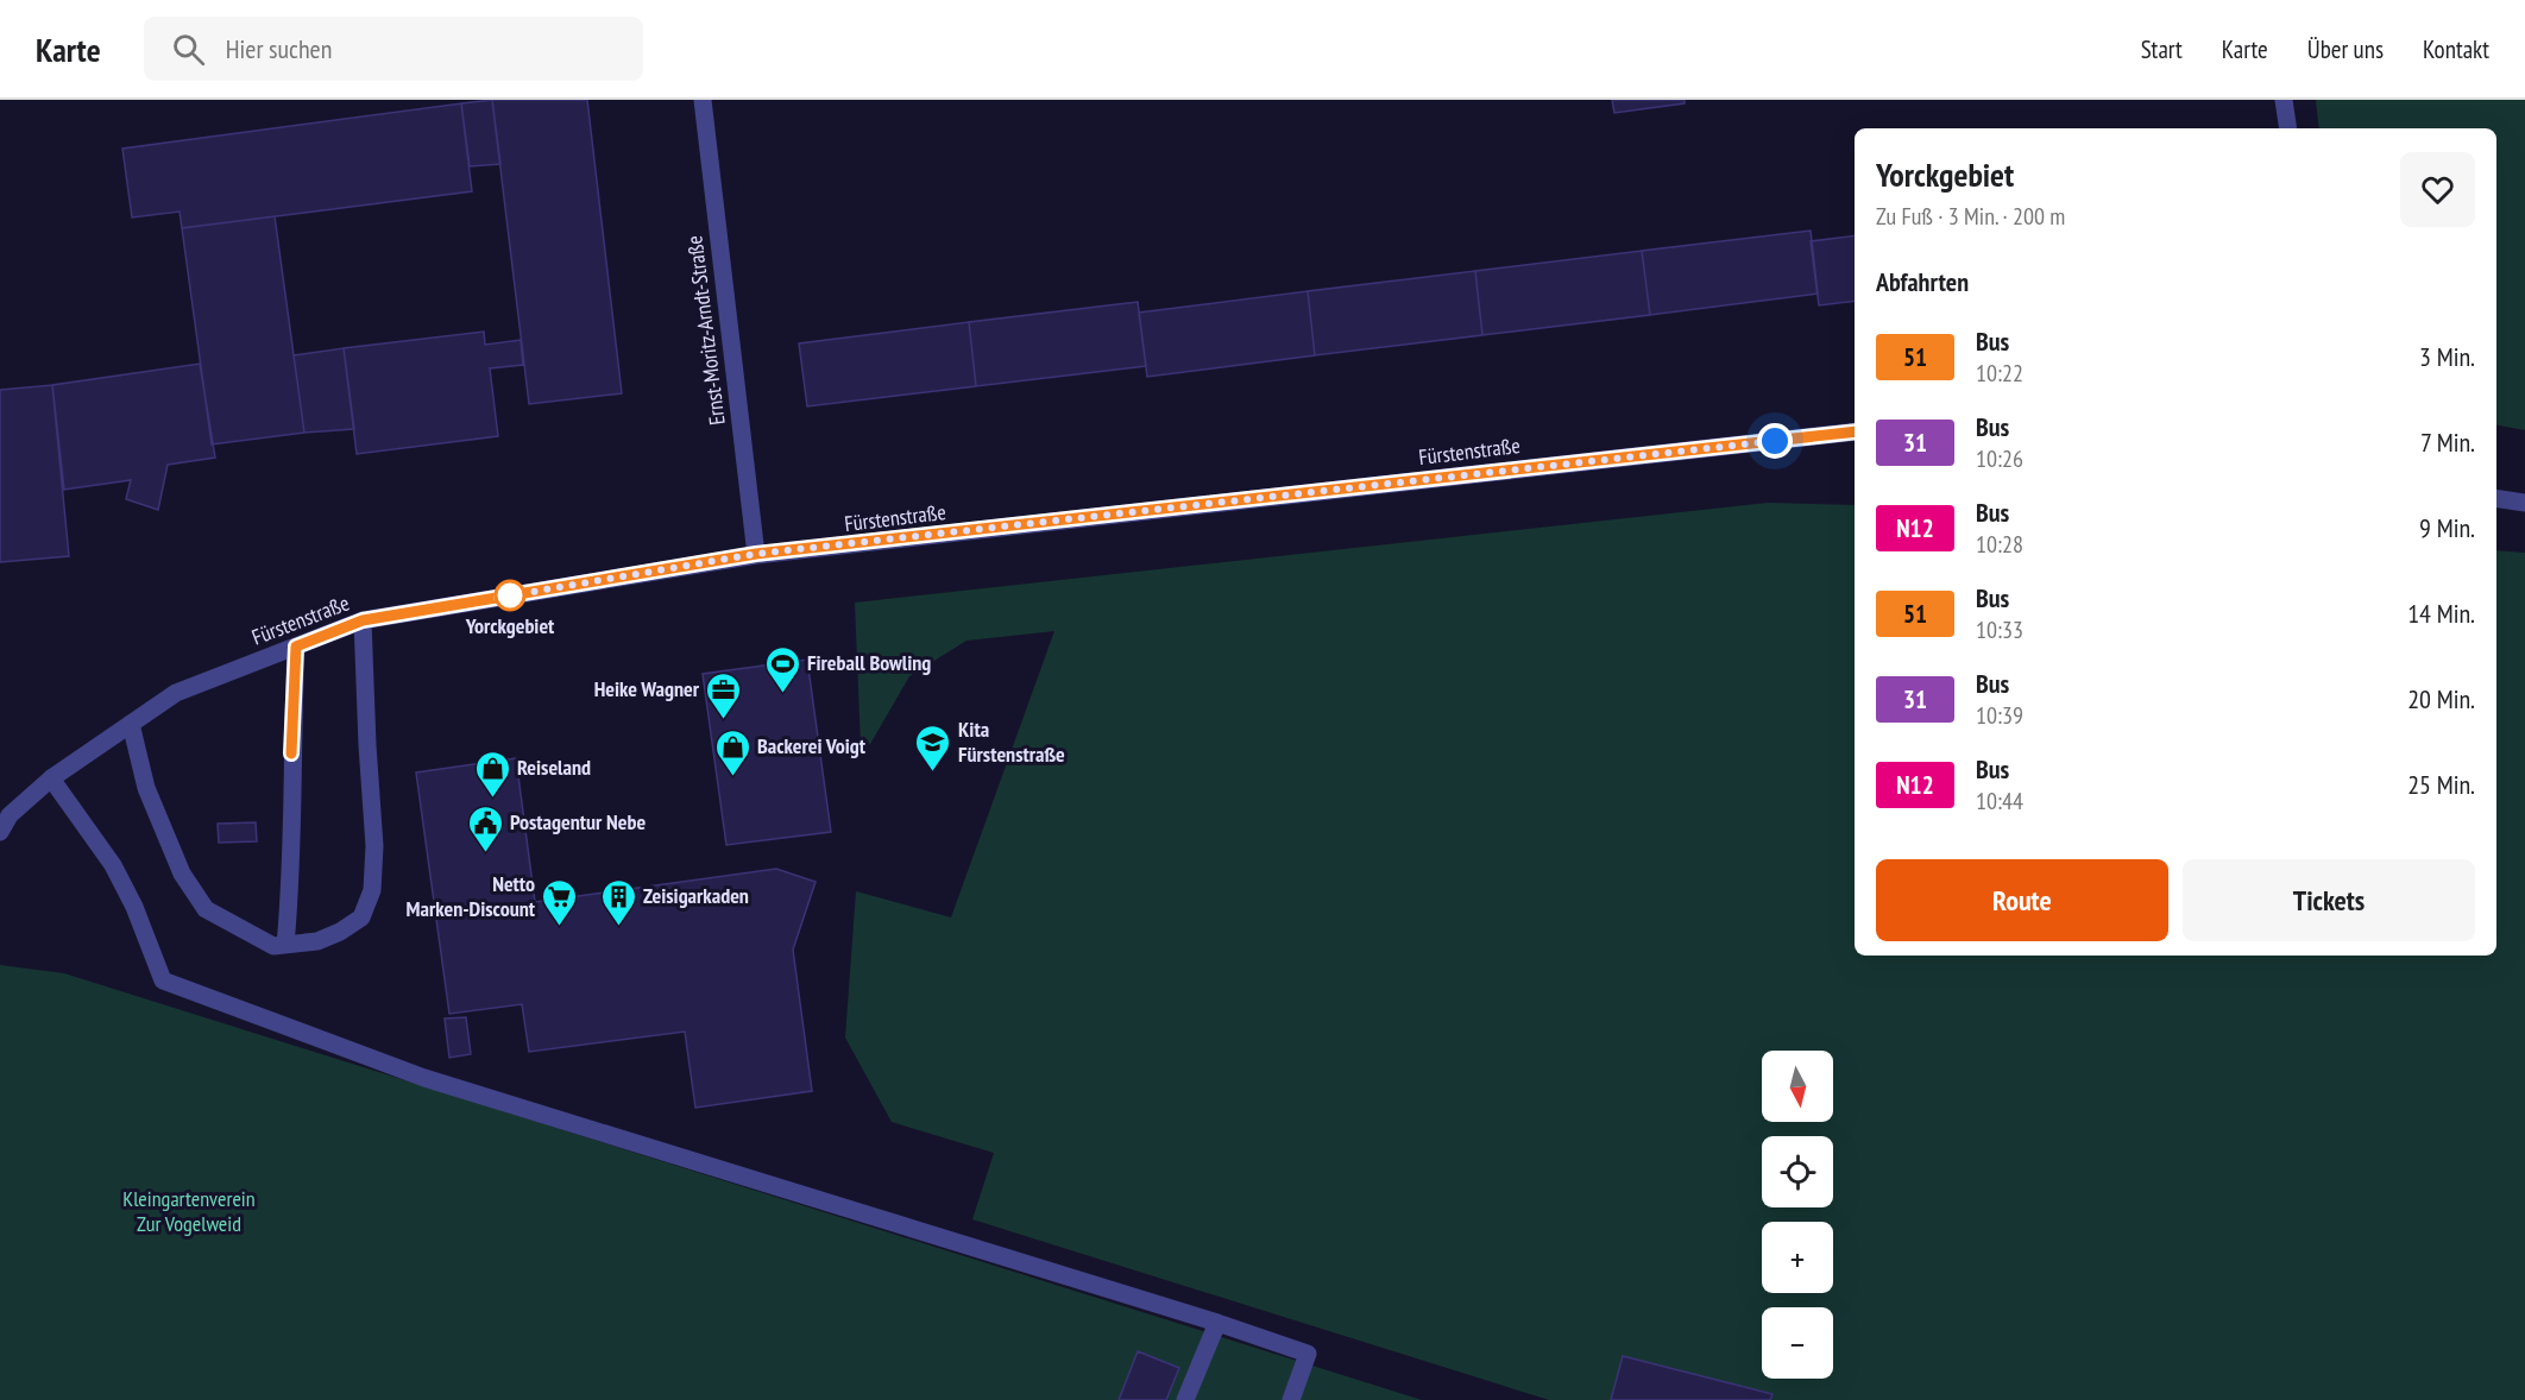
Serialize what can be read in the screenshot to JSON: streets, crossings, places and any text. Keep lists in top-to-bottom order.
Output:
{
  "streets": {
    "street": ["Ernst-Moritz-Arndt-Straße", "Fürstenstraße"]
  },
  "crossings": [
    ["Ernst-Moritz-Arndt-Straße", "Fürstenstraße"]
  ],
  "parks": ["Kleingartenverein Zur Vogelweid"],
  "places": {
    "other": ["Yorckgebiet"],
    "sports": ["Fireball Bowling"],
    "office": ["Heike Wagner"],
    "school or university": ["Kita Fürstenstraße"],
    "shop": ["Backerei Voigt", "Reiseland"],
    "public building": ["Postagentur Nebe"],
    "supermarket": ["Netto Marken-Discount"],
    "building": ["Zeisigarkaden"]
  },
  "lines": ["bus line 51"],
  "north": "bottom",
  "page": {
    "header": "Karte",
    "search": "Hier suchen",
    "nav": [
      "Start",
      "Karte",
      "Über uns",
      "Kontakt"
    ],
    "heading": [
      ["Yorckgebiet", "Zu Fuß · 3 Min. · 200 m"],
      "Abfahrten"
    ],
    "list": [
      {
        "mark": "51",
        "name": "Bus",
        "note": "10:22",
        "value": "3 Min."
      },
      {
        "mark": "31",
        "name": "Bus",
        "note": "10:26",
        "value": "7 Min."
      },
      {
        "mark": "N12",
        "name": "Bus",
        "note": "10:28",
        "value": "9 Min."
      },
      {
        "mark": "51",
        "name": "Bus",
        "note": "10:33",
        "value": "14 Min."
      },
      {
        "mark": "31",
        "name": "Bus",
        "note": "10:39",
        "value": "20 Min."
      },
      {
        "mark": "N12",
        "name": "Bus",
        "note": "10:44",
        "value": "25 Min."
      }
    ],
    "buttons": ["Route", "Tickets"],
    "map_buttons": ["+", "−"]
  }
}
